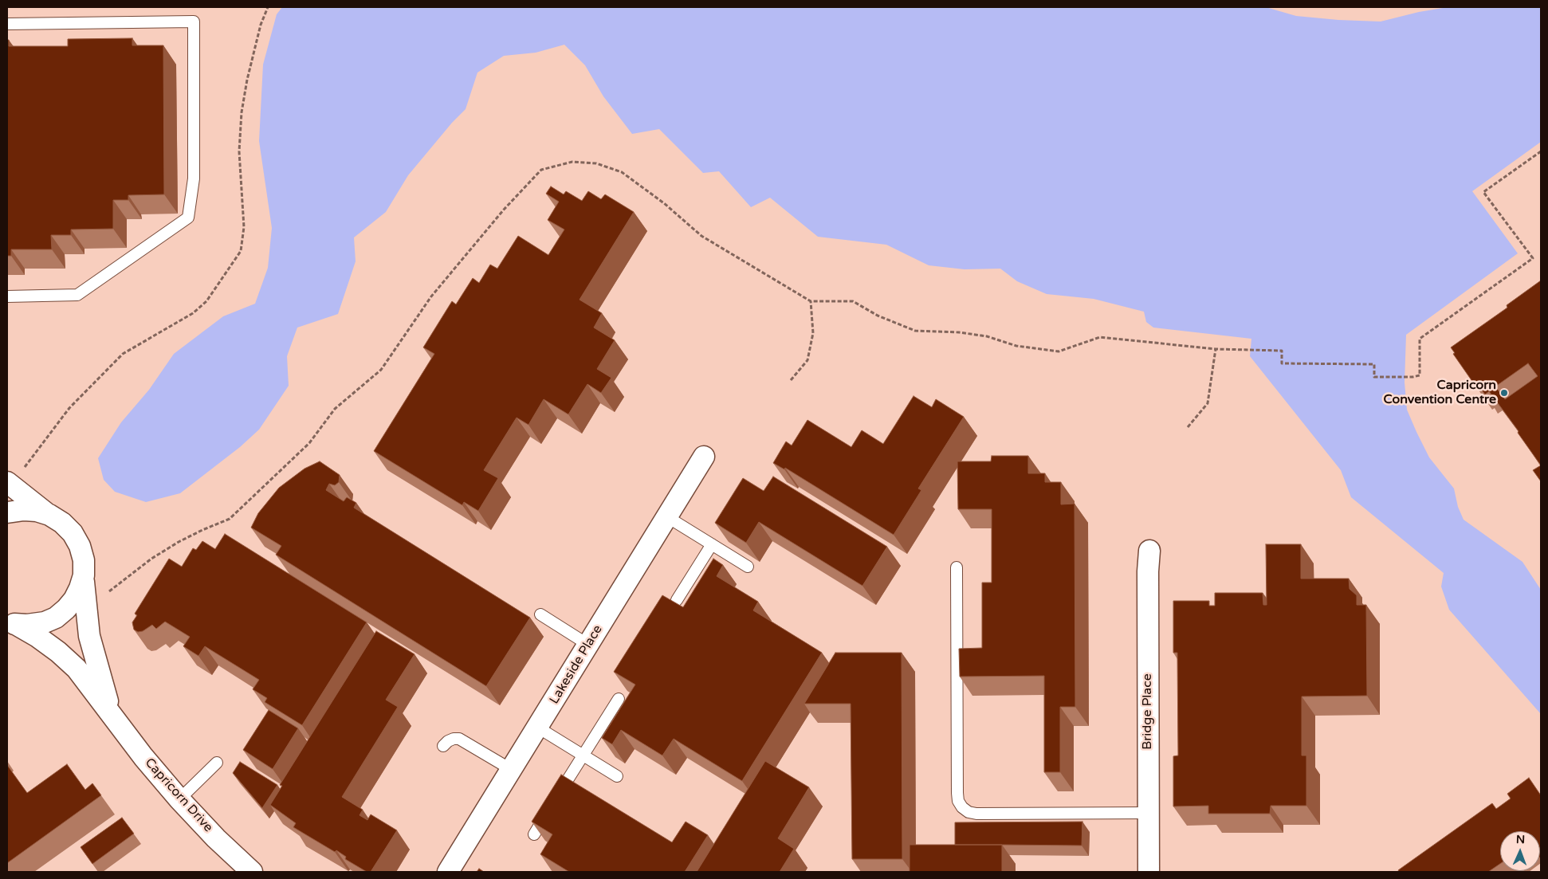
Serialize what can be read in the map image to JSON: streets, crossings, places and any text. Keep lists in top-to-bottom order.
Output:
{
  "streets": {
    "street": ["Lakeside Place", "Bridge Place", "Capricorn Drive"]
  },
  "places": ["Capricorn Convention Centre"],
  "north": "top"
}
